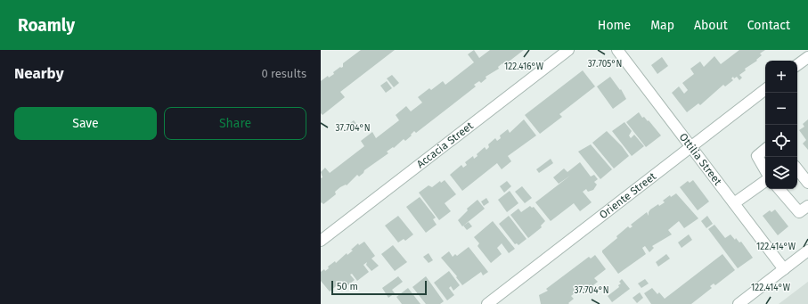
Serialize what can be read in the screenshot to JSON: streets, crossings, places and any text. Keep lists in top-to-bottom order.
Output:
{
  "streets": {
    "street": ["Accacia Street", "Ottilia Street", "Oriente Street"]
  },
  "crossings": [
    ["Ottilia Street", "Oriente Street"]
  ],
  "scale_bar": "50 m",
  "page": {
    "header": "Roamly",
    "nav": [
      "Home",
      "Map",
      "About",
      "Contact"
    ],
    "heading": ["Nearby", "0 results"],
    "map_buttons": ["+", "−"],
    "buttons": ["Save", "Share"],
    "scale": "50 m"
  },
  "coordinates": [
    "37.705°N",
    "122.416°W",
    "37.704°N",
    "122.414°W"
  ]
}
